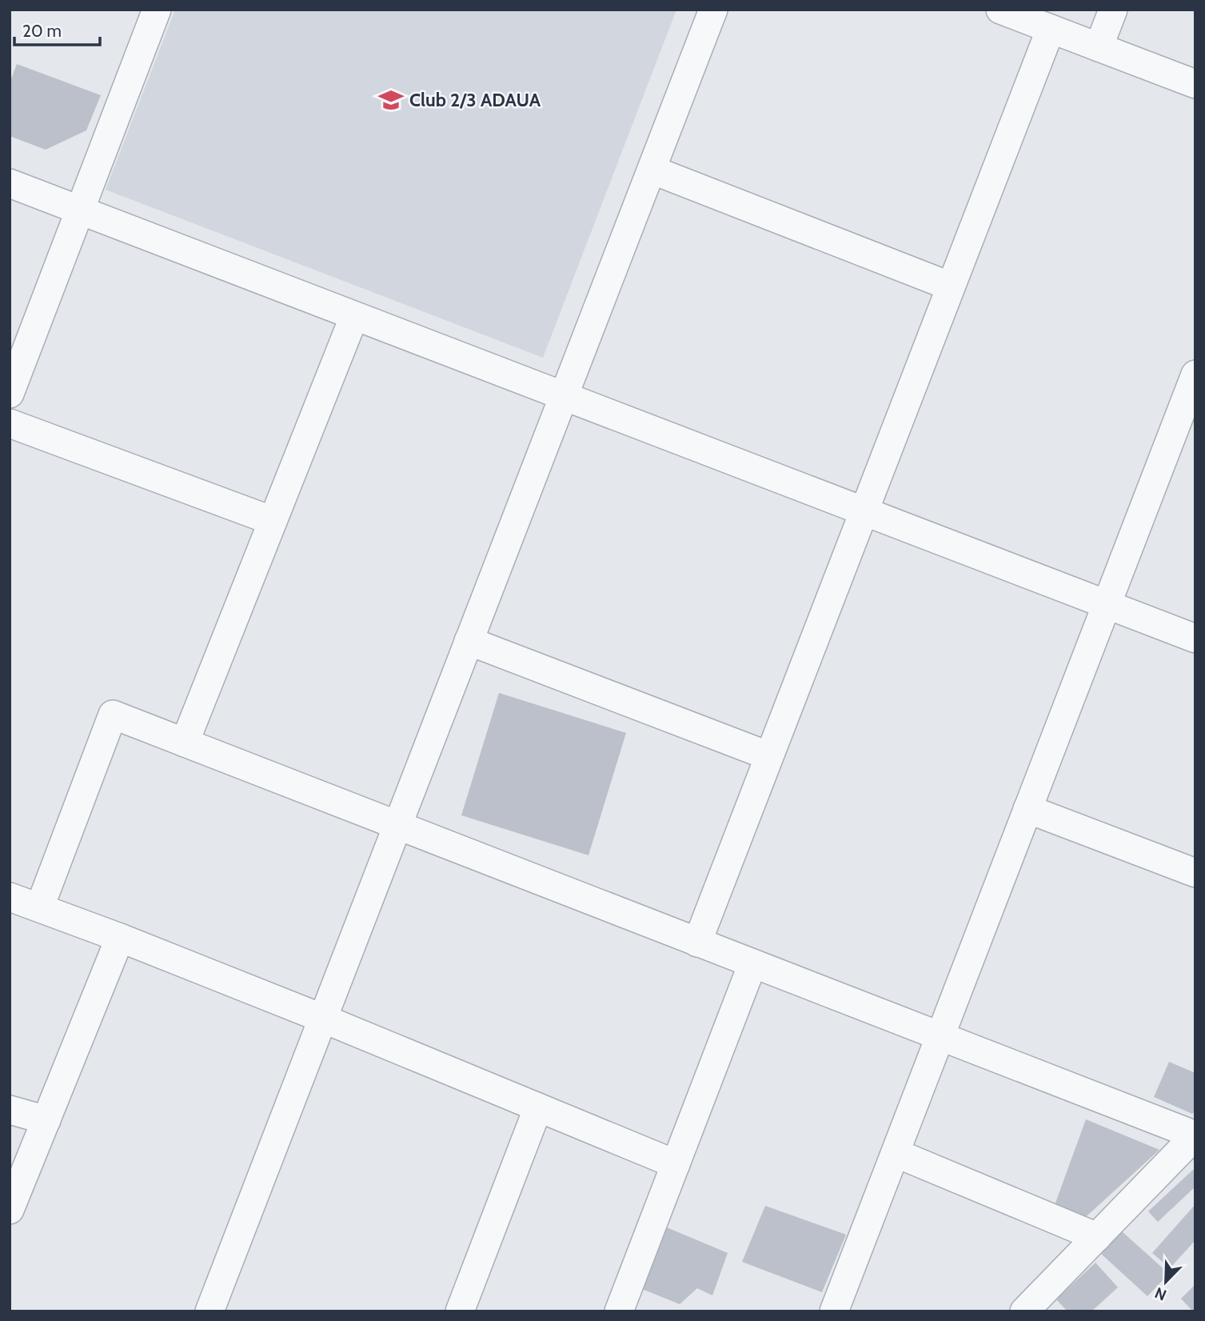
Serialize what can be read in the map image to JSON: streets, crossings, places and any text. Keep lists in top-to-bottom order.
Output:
{
  "places": {
    "school or university": ["Club 2/3 ADAUA"]
  },
  "scale_bar": "20 m",
  "north": "bottom left"
}
